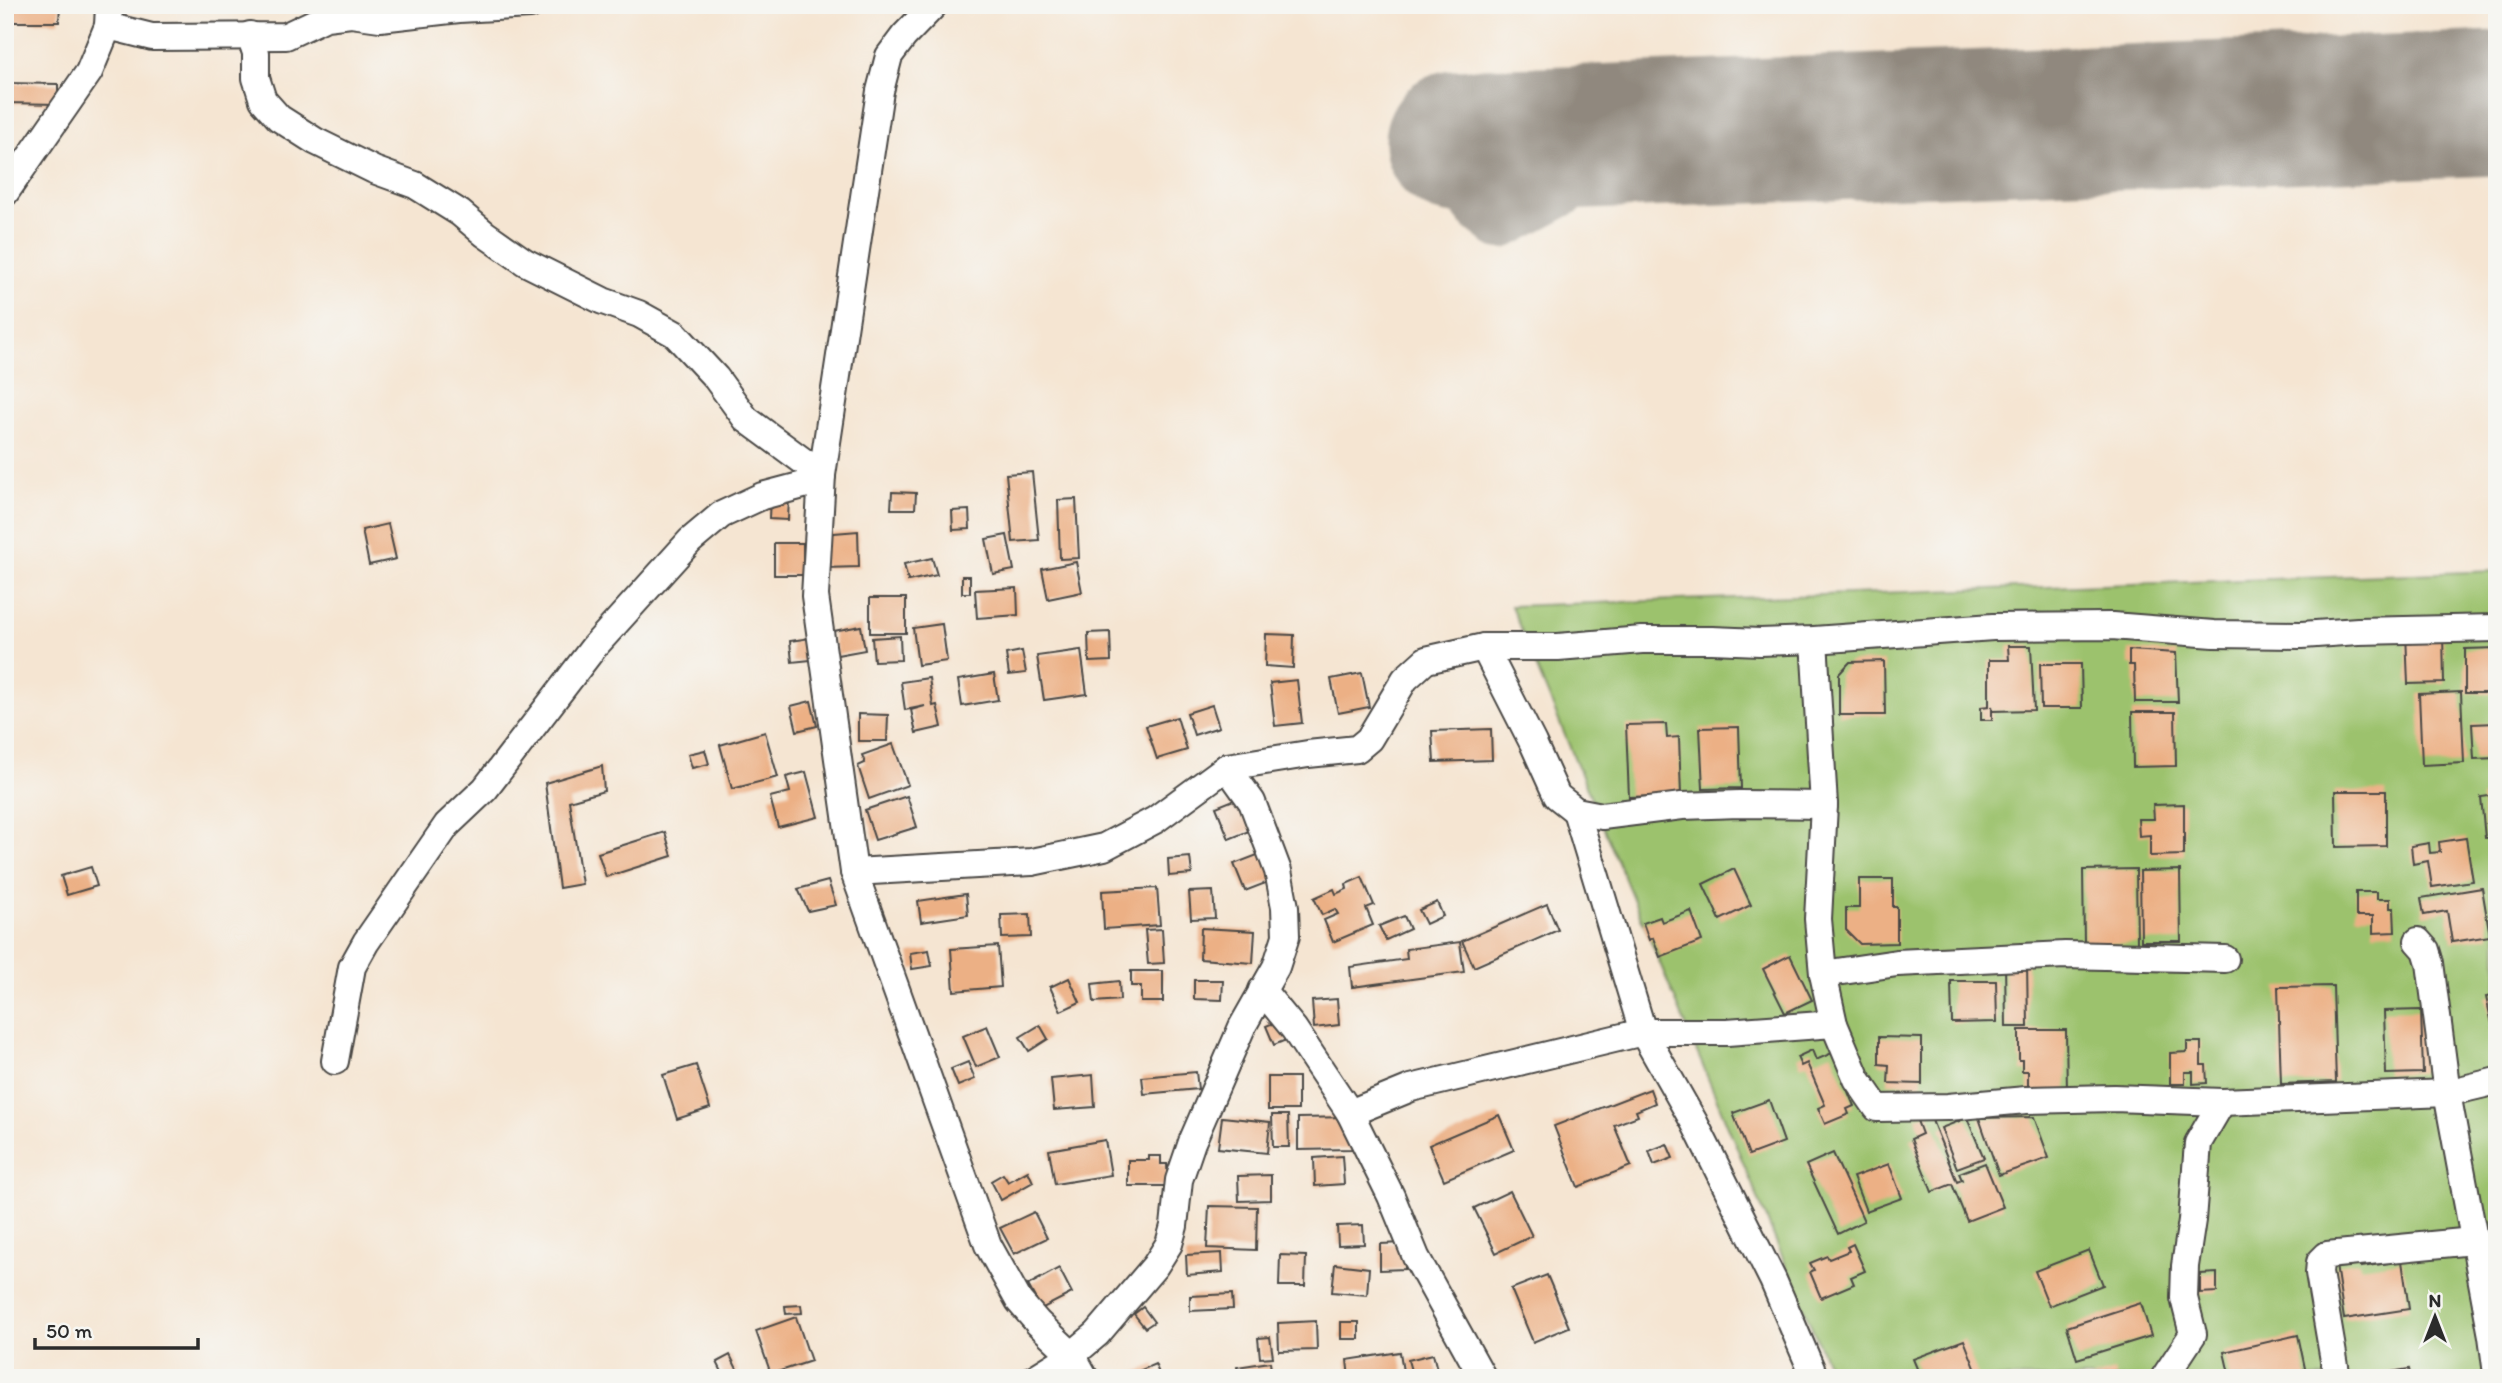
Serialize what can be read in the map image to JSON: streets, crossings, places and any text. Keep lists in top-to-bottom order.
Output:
{
  "scale_bar": "50 m",
  "north": "top"
}
